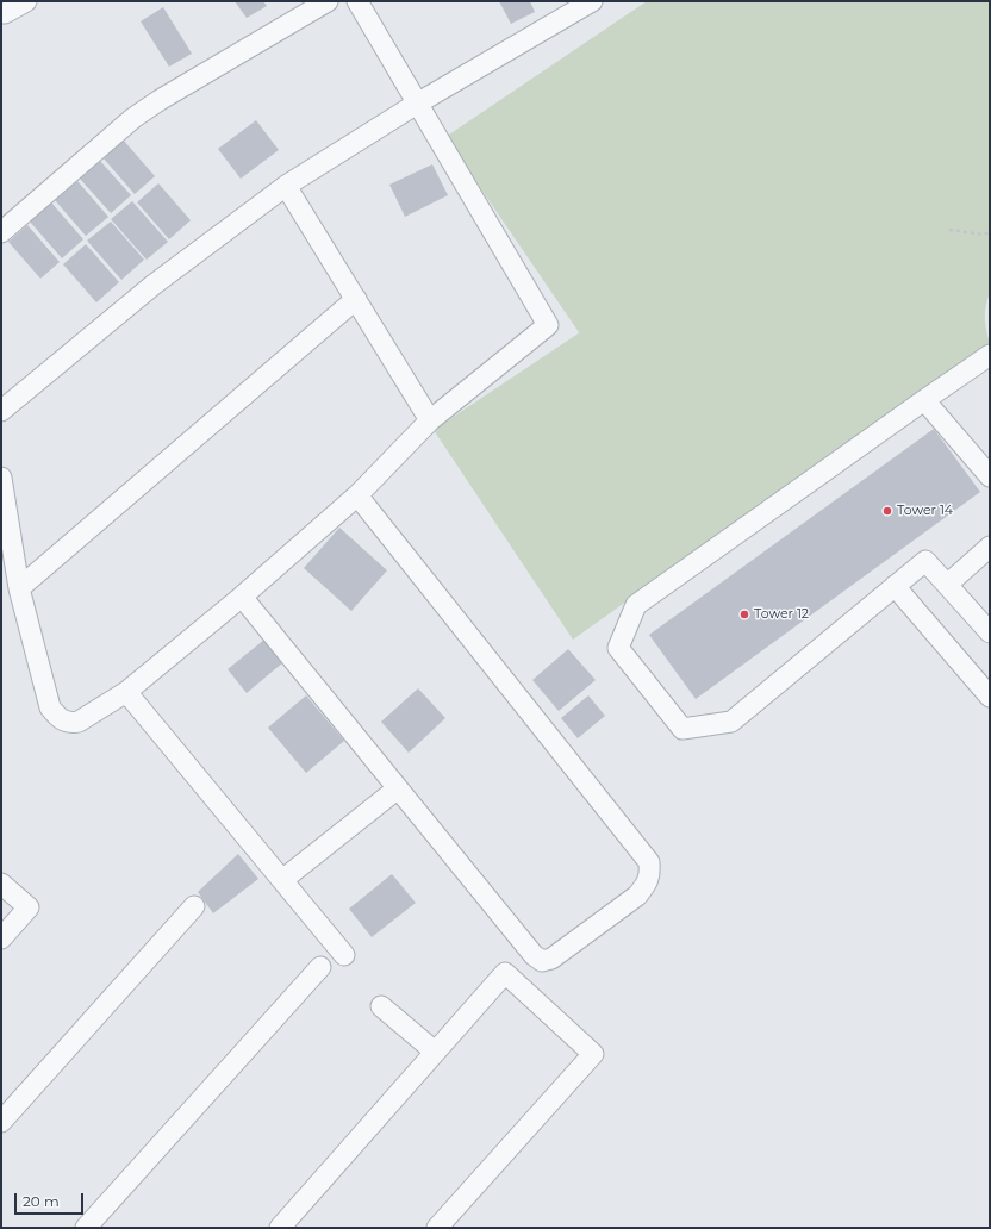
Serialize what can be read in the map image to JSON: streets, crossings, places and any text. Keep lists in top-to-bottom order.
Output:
{
  "places": ["Tower 14", "Tower 12"],
  "scale_bar": "20 m"
}
